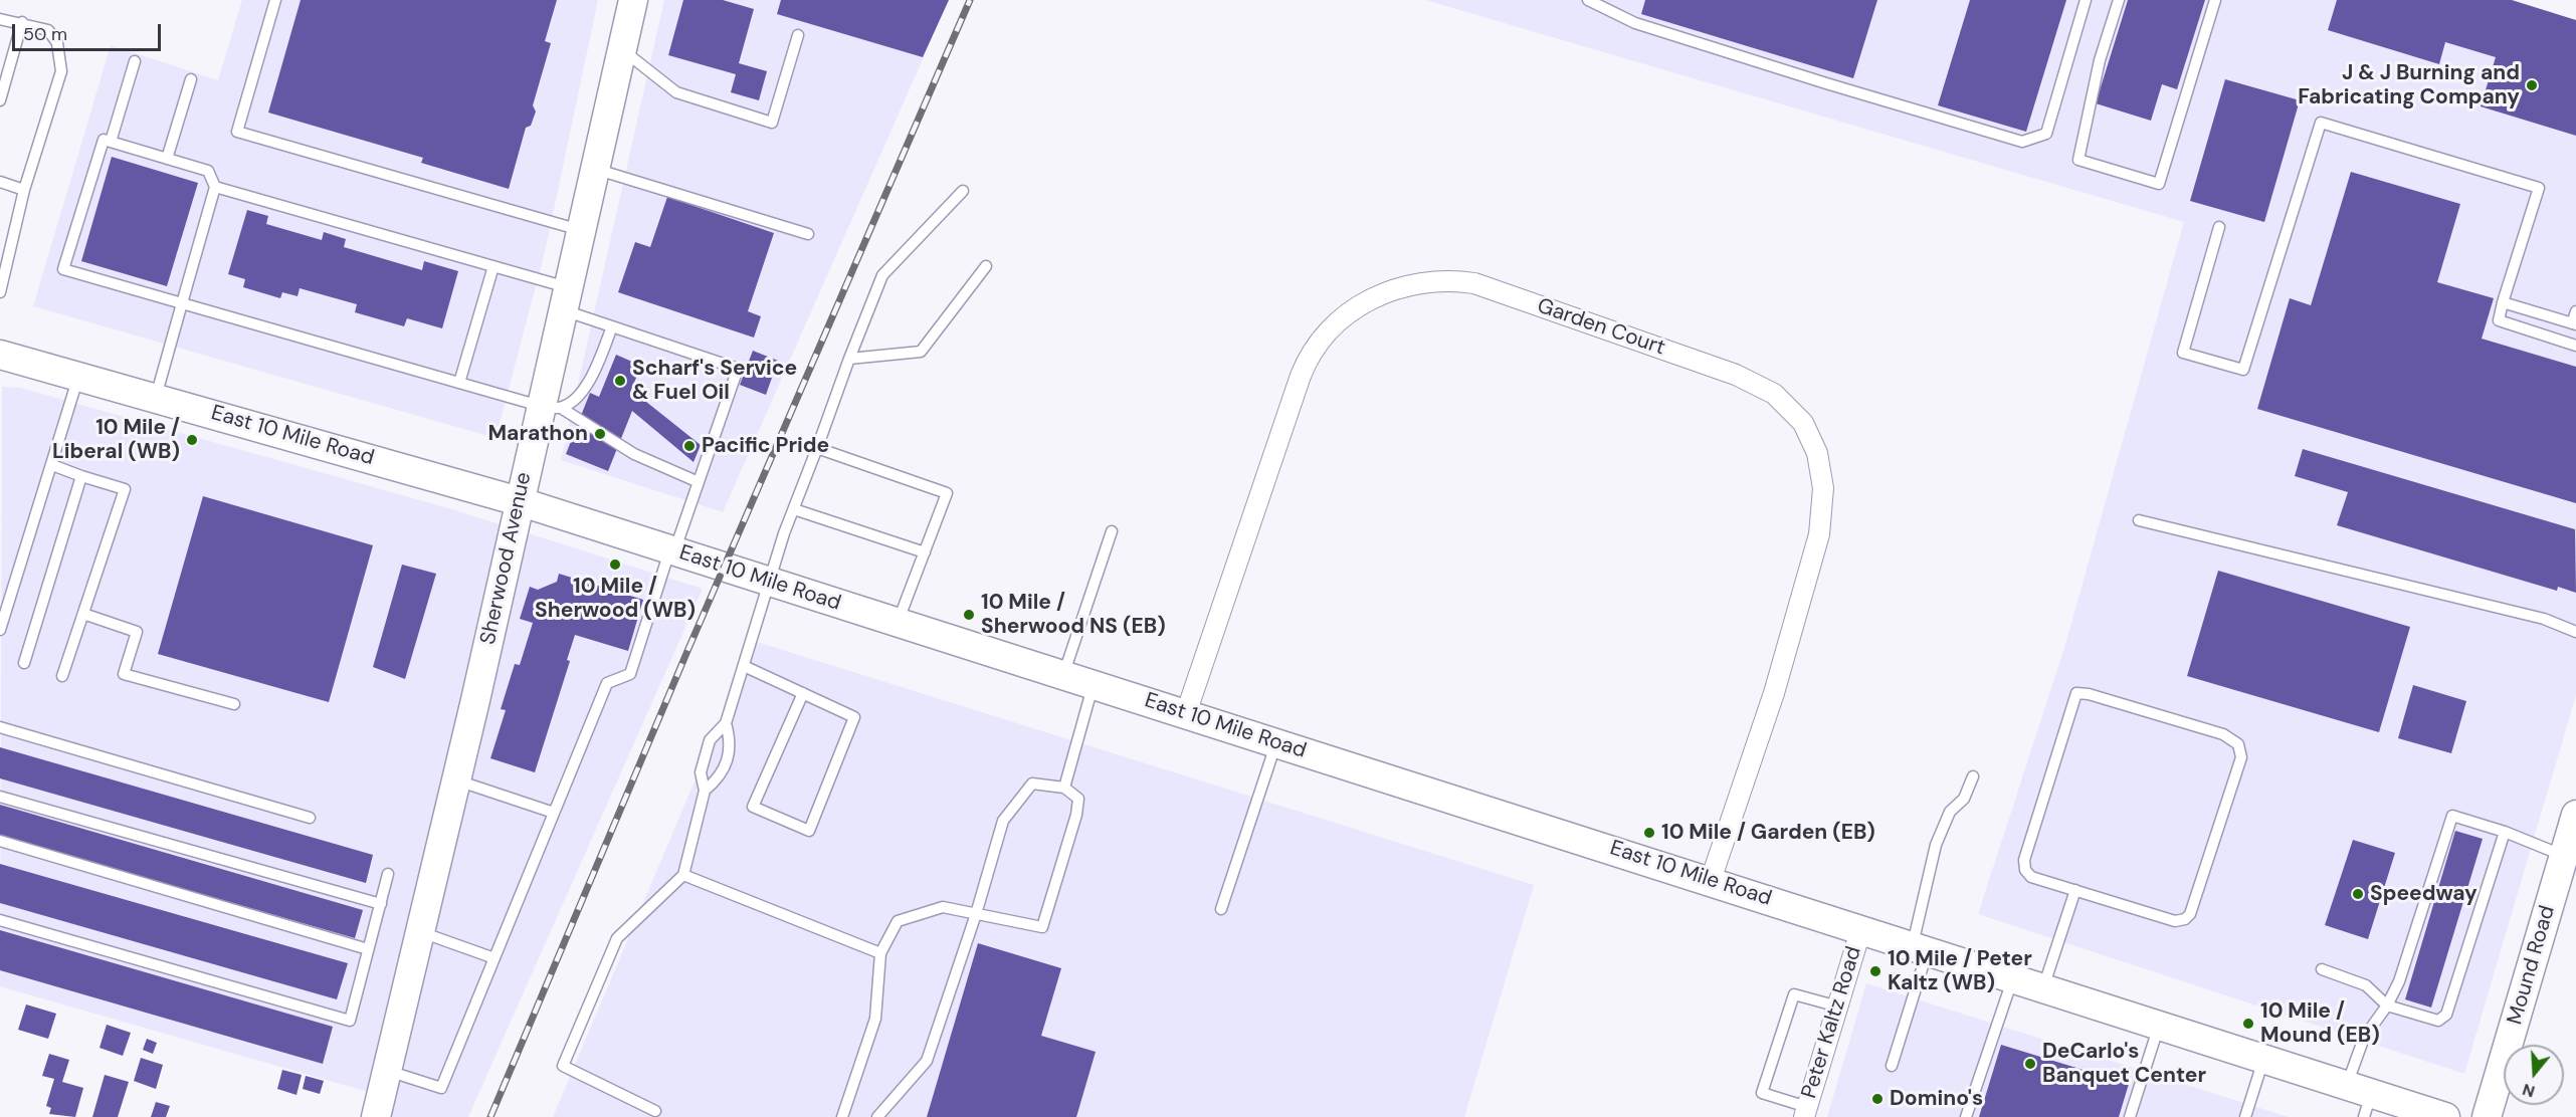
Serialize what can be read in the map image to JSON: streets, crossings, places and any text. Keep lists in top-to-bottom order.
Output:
{
  "streets": {
    "main road": ["East 10 Mile Road", "Sherwood Avenue", "Mound Road"],
    "street": ["Garden Court", "Peter Kaltz Road"]
  },
  "crossings": [
    ["Garden Court", "East 10 Mile Road"],
    ["East 10 Mile Road", "Sherwood Avenue"],
    ["East 10 Mile Road", "Peter Kaltz Road"]
  ],
  "places": [
    "J & J Burning and Fabricating Company",
    "Scharf's Service & Fuel Oil",
    "Marathon",
    "10 Mile / Liberal (WB)",
    "Pacific Pride",
    "10 Mile / Sherwood (WB)",
    "10 Mile / Sherwood NS (EB)",
    "10 Mile / Garden (EB)",
    "Speedway",
    "10 Mile / Peter Kaltz (WB)",
    "10 Mile / Mound (EB)",
    "DeCarlo's Banquet Center",
    "Domino's"
  ],
  "scale_bar": "50 m",
  "north": "bottom"
}
